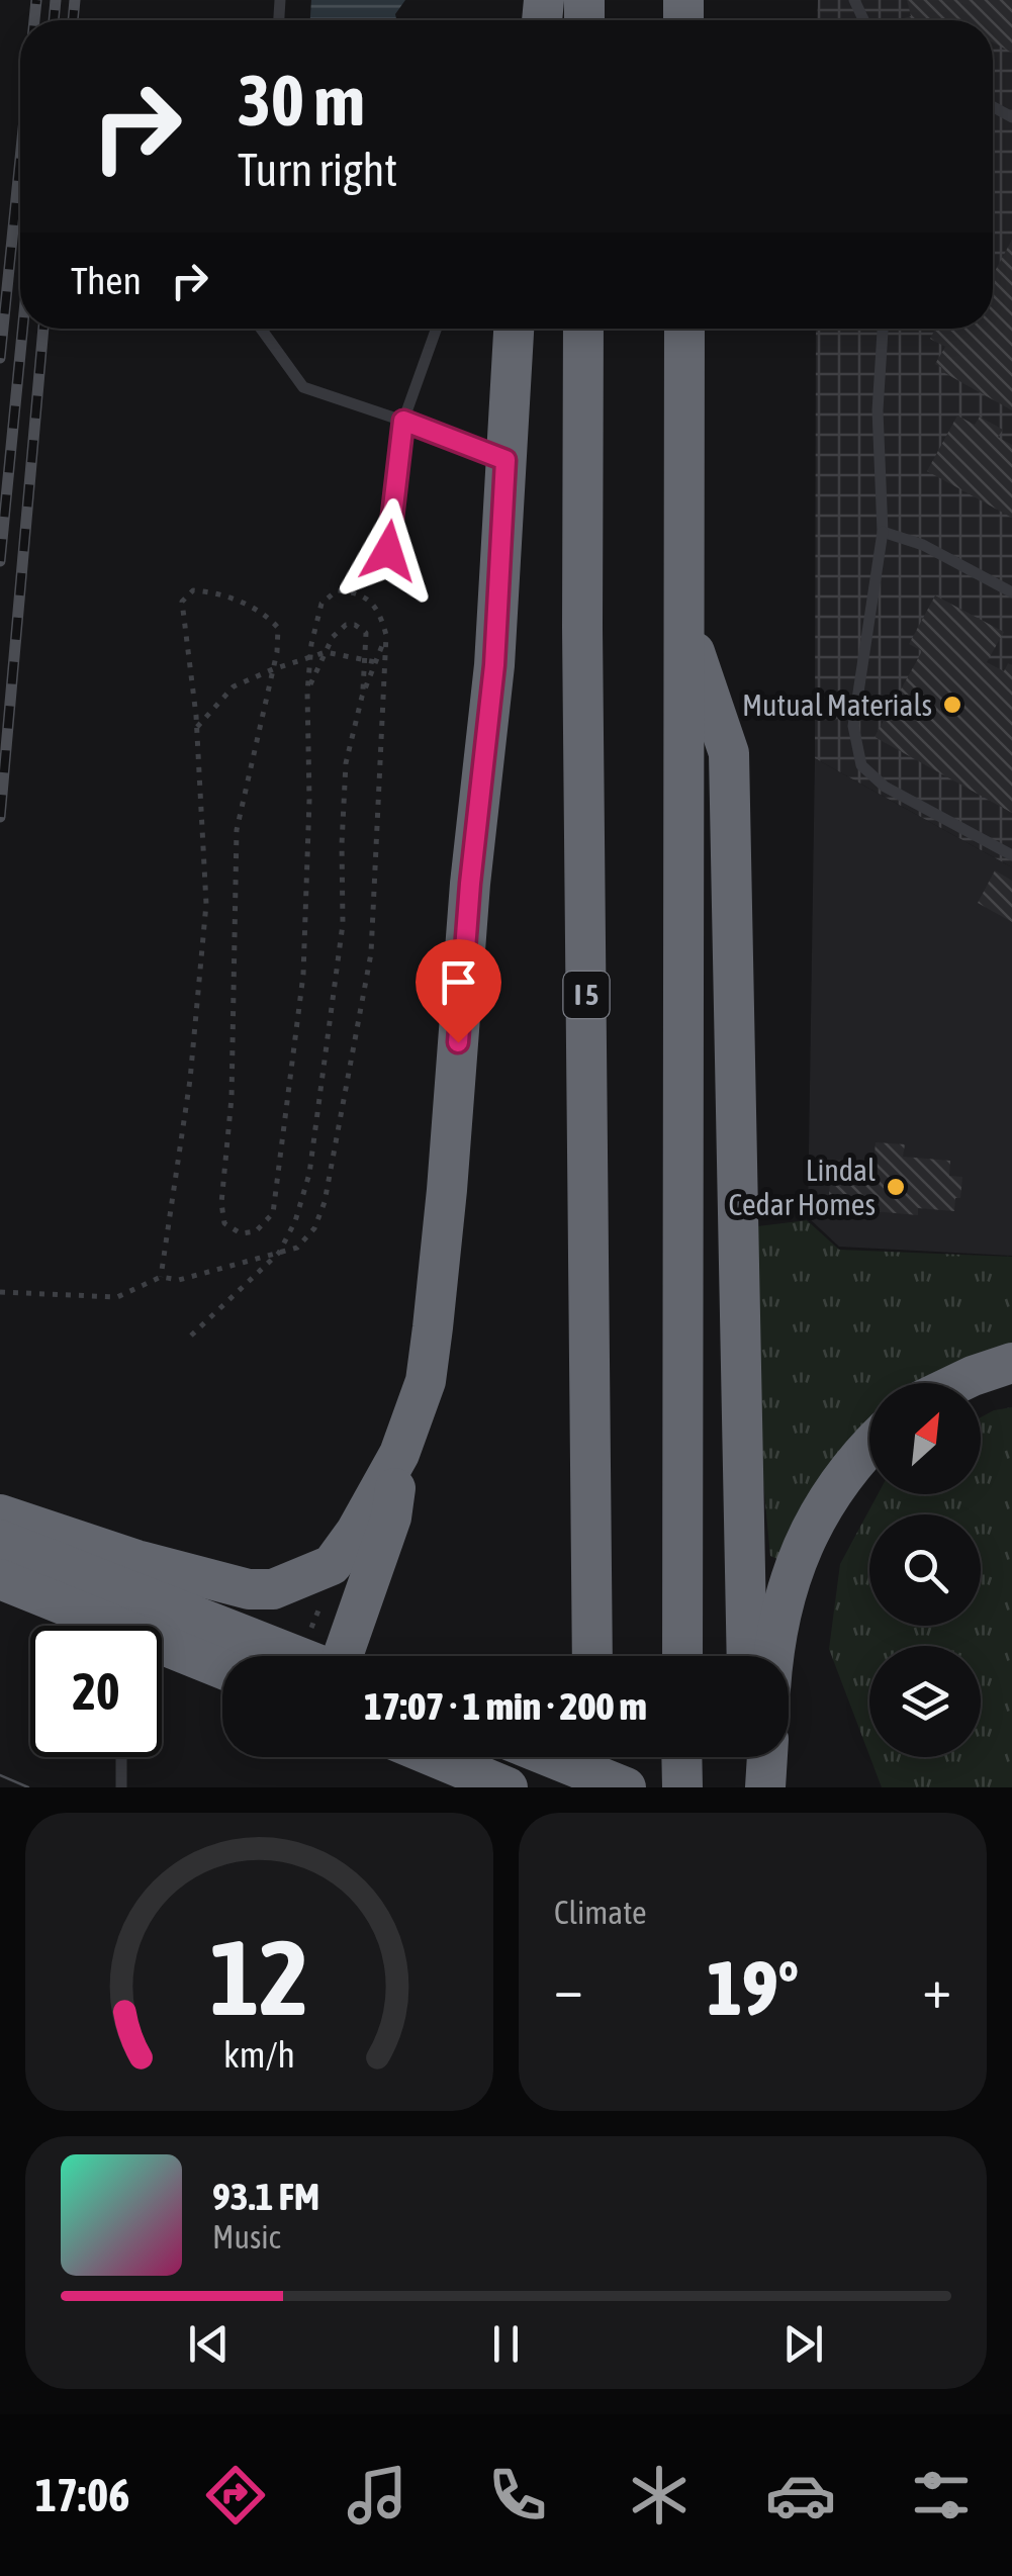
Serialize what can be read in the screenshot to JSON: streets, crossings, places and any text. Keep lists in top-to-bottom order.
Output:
{
  "streets": {
    "highway": ["I 5"]
  },
  "places": ["Mutual Materials", "Lindal Cedar Homes"],
  "north": "top right",
  "page": {
    "turn": ["30 m", "Turn right"],
    "then": "Then",
    "limit": "20",
    "trip": "17:07 · 1 min · 200 m",
    "tile": "Climate",
    "heat": ["−", "19°", "+"],
    "song": ["93.1 FM", "Music"],
    "tabs": "17:06",
    "gauge": ["12", "km/h"]
  }
}
